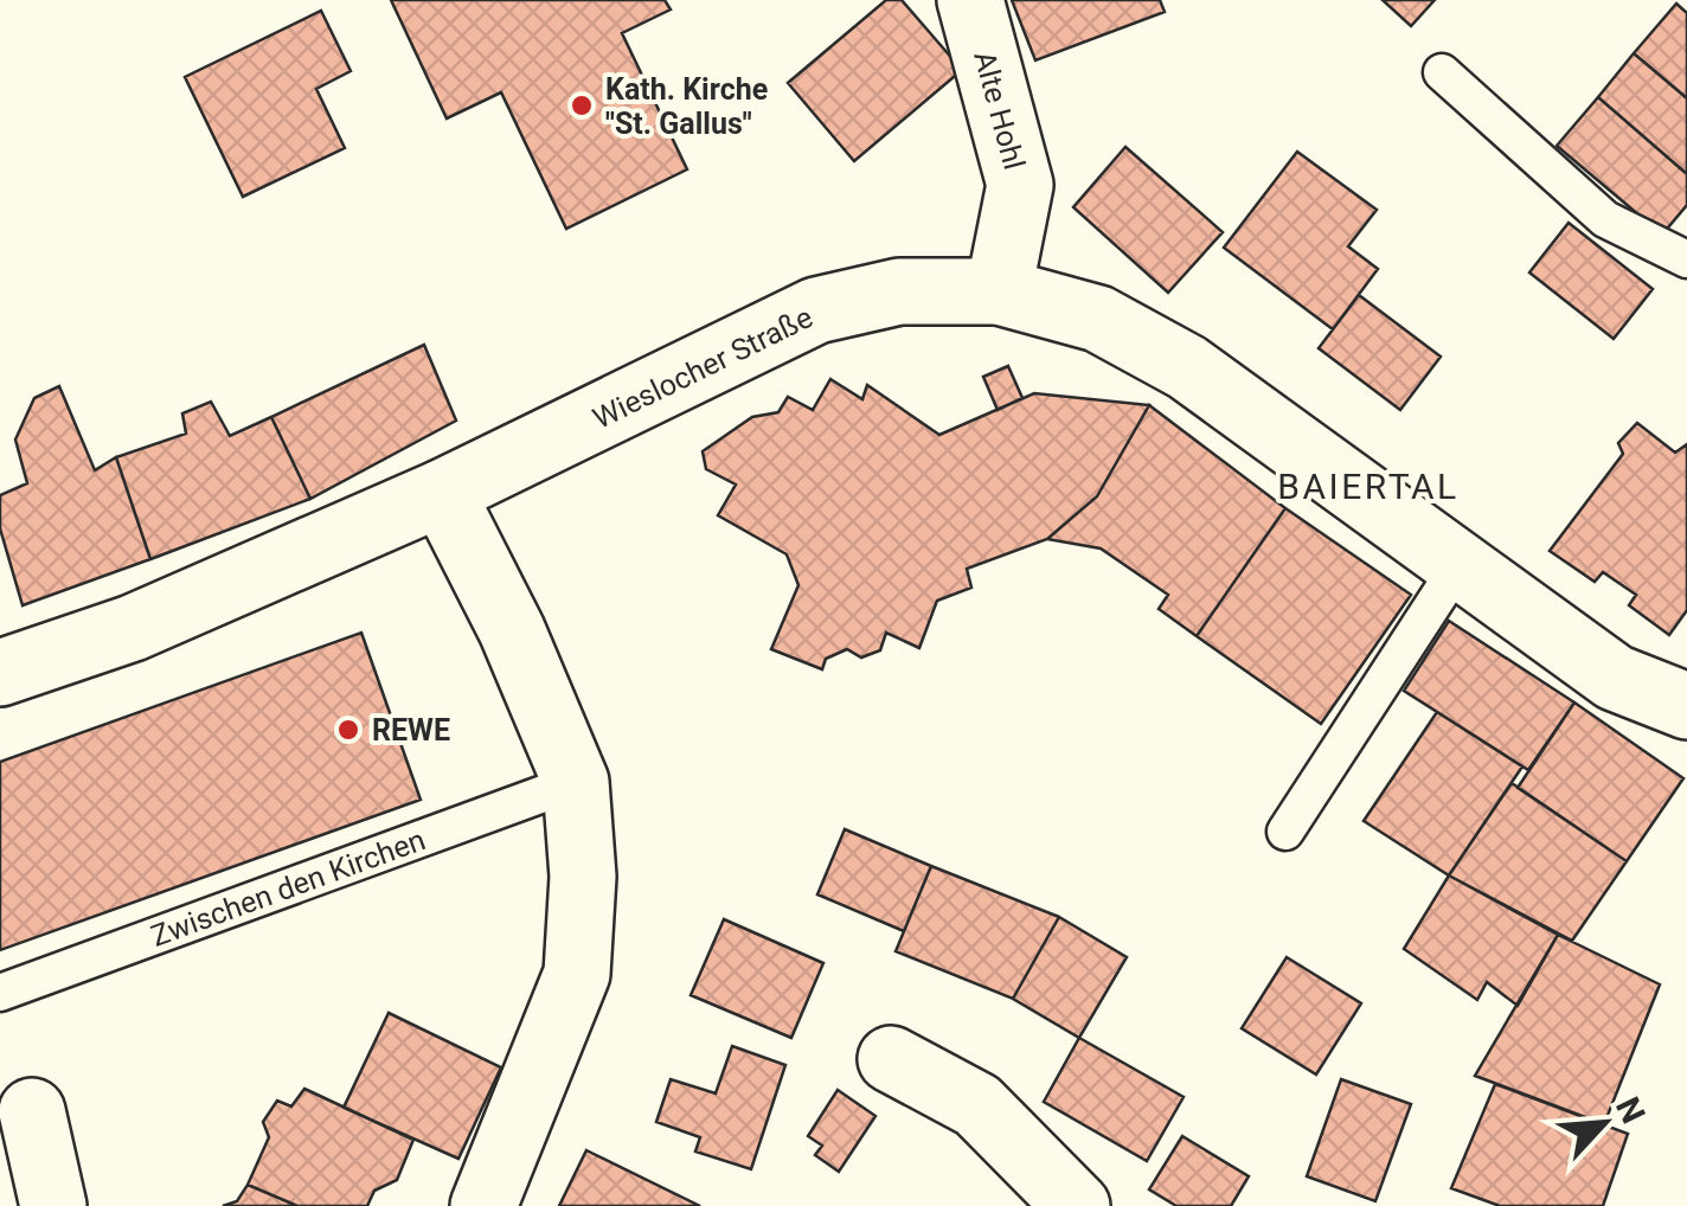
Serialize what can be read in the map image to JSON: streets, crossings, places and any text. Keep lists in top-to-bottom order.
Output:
{
  "streets": {
    "main road": ["Alte Hohl", "Wieslocher Straße"],
    "lane": ["Zwischen den Kirchen"]
  },
  "crossings": [
    ["Alte Hohl", "Wieslocher Straße"]
  ],
  "districts": ["BAIERTAL"],
  "places": ["Kath. Kirche \"St. Gallus\"", "REWE"],
  "north": "top right"
}
